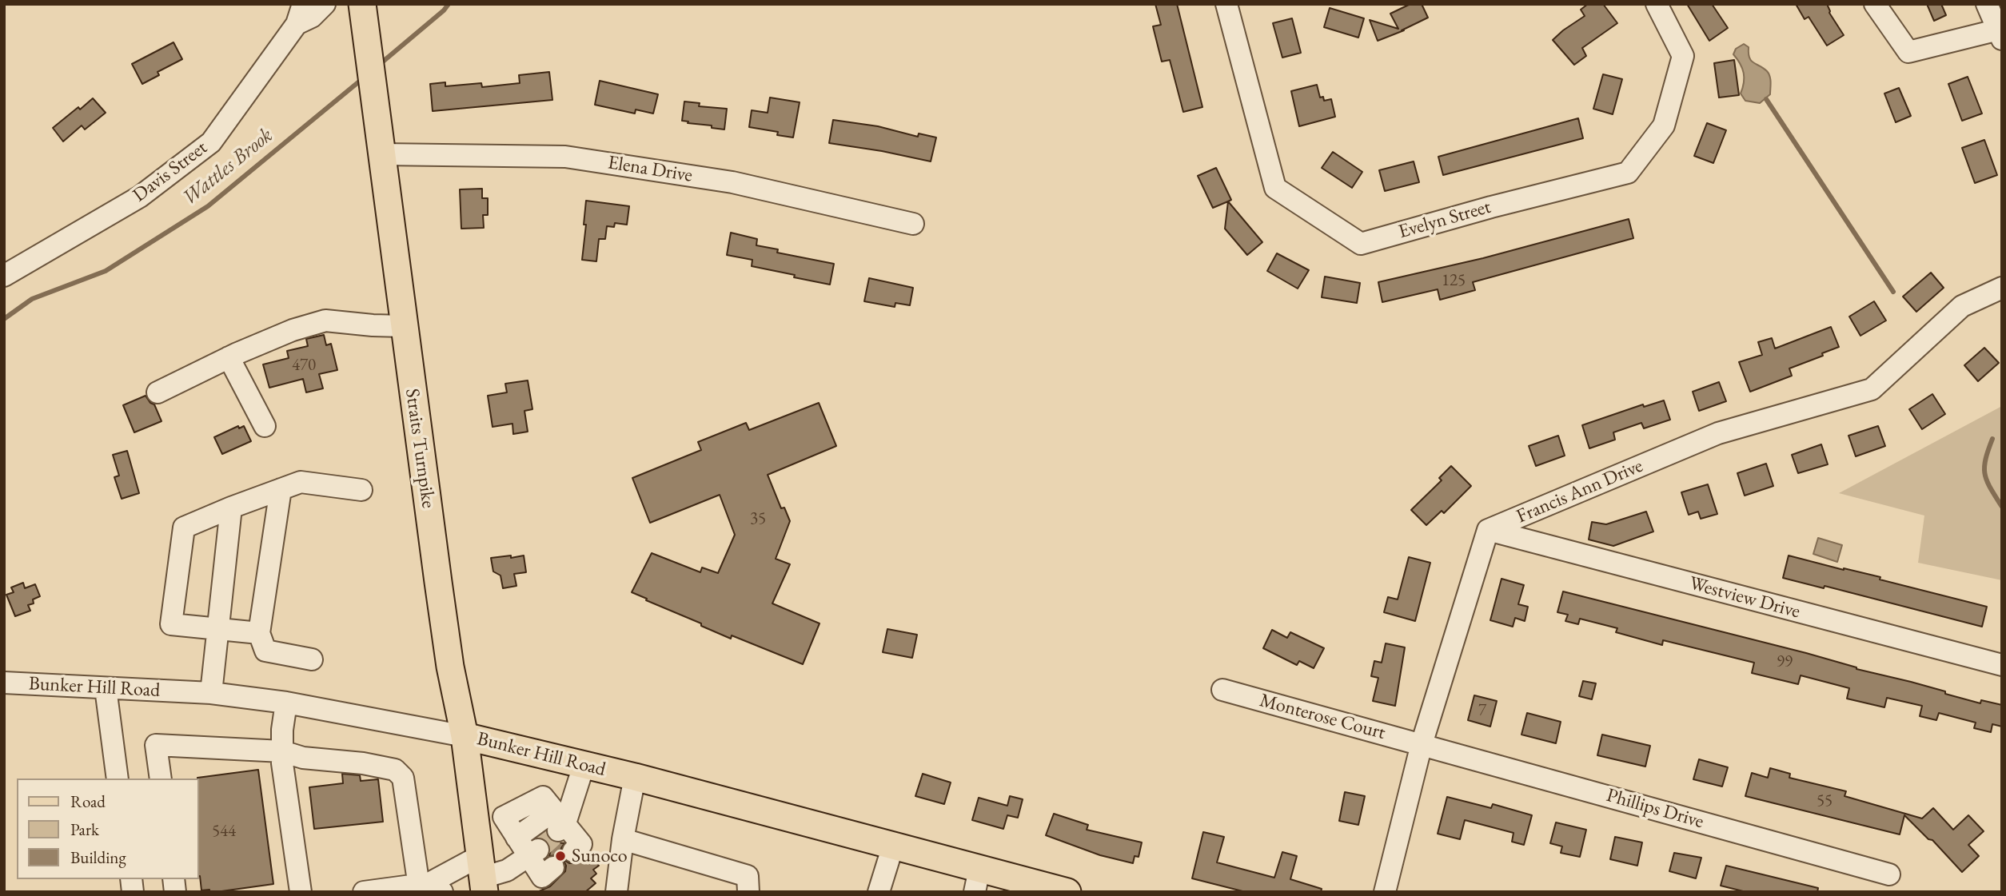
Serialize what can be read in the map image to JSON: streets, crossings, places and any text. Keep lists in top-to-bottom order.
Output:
{
  "streets": {
    "main road": ["Straits Turnpike", "Bunker Hill Road"],
    "street": [
      "Elena Drive",
      "Davis Street",
      "Evelyn Street",
      "Francis Ann Drive",
      "Westview Drive",
      "Monterose Court",
      "Phillips Drive"
    ]
  },
  "crossings": [
    ["Elena Drive", "Straits Turnpike"],
    ["Straits Turnpike", "Bunker Hill Road"],
    ["Francis Ann Drive", "Westview Drive"],
    ["Monterose Court", "Phillips Drive"]
  ],
  "water": ["Wattles Brook"],
  "places": ["Sunoco"],
  "house_numbers": [
    "125",
    "470",
    "35",
    "99",
    "7",
    "55",
    "544"
  ],
  "legend": ["Road", "Park", "Building"]
}
